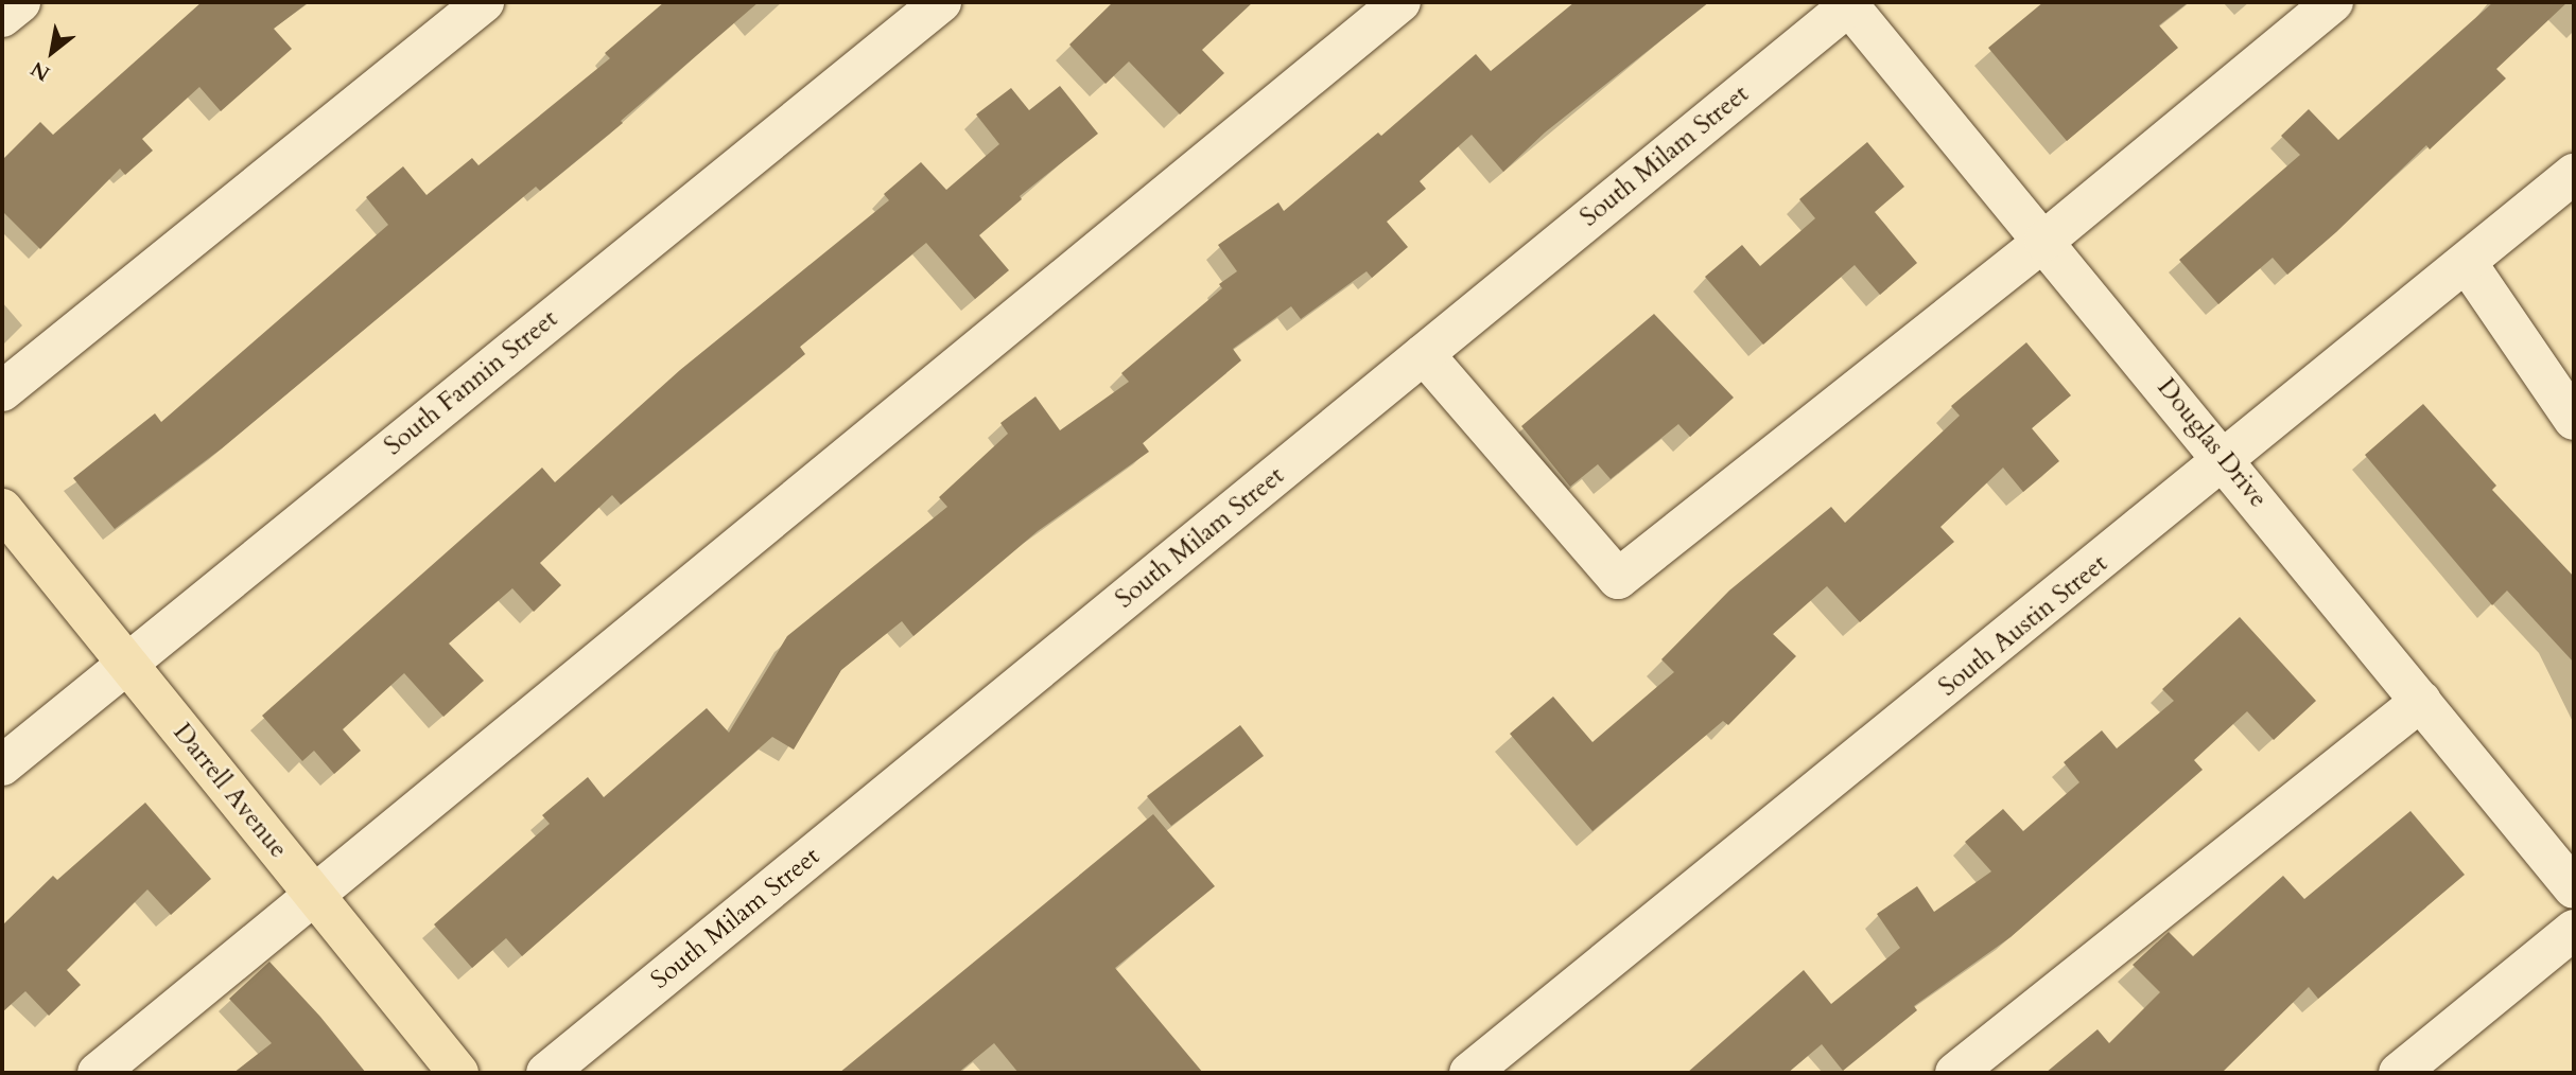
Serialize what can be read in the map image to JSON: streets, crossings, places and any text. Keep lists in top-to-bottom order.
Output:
{
  "streets": {
    "main road": ["Darrell Avenue"],
    "street": [
      "South Milam Street",
      "South Fannin Street",
      "Douglas Drive",
      "South Austin Street"
    ]
  },
  "crossings": [
    ["South Milam Street", "Douglas Drive"],
    ["South Fannin Street", "Darrell Avenue"],
    ["Douglas Drive", "South Austin Street"]
  ],
  "north": "bottom left"
}
